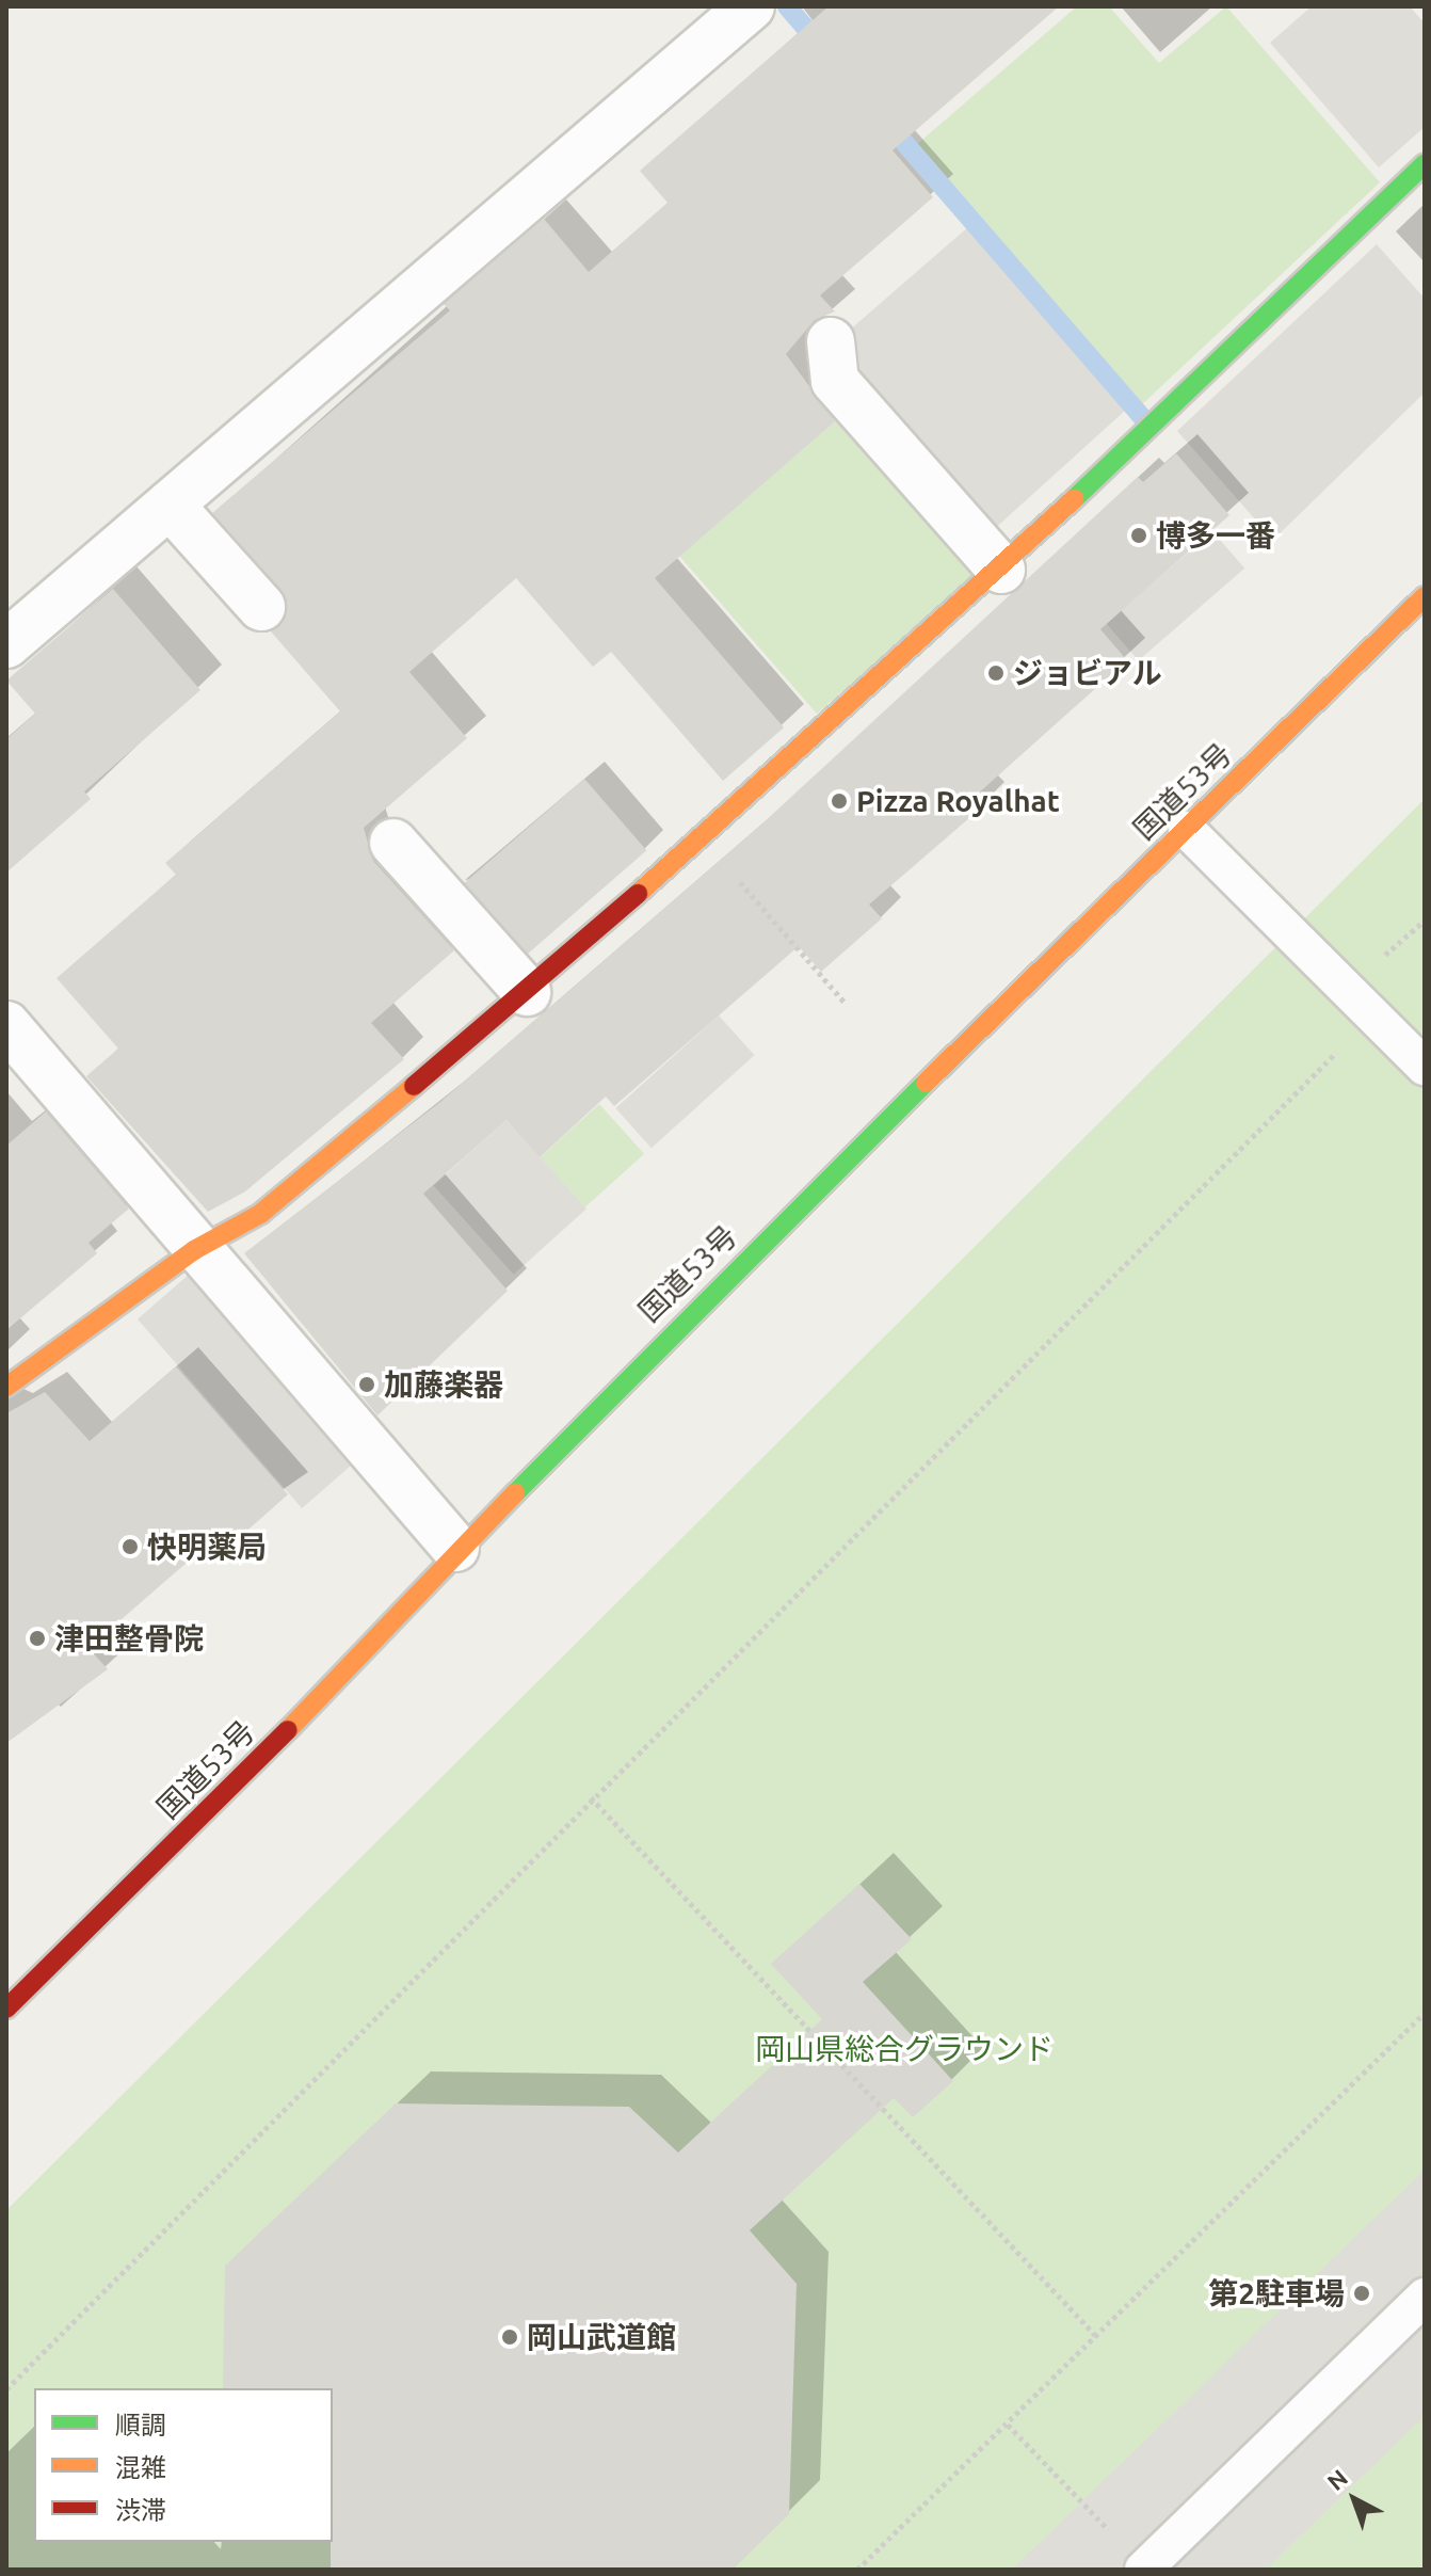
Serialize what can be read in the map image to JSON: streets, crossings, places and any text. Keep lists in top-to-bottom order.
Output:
{
  "streets": {
    "main road": ["国道53号"]
  },
  "parks": ["岡山県総合グラウンド"],
  "places": [
    "博多一番",
    "ジョビアル",
    "Pizza Royalhat",
    "加藤楽器",
    "快明薬局",
    "津田整骨院",
    "第2駐車場",
    "岡山武道館"
  ],
  "legend": ["順調", "混雑", "渋滞"],
  "north": "top left"
}
